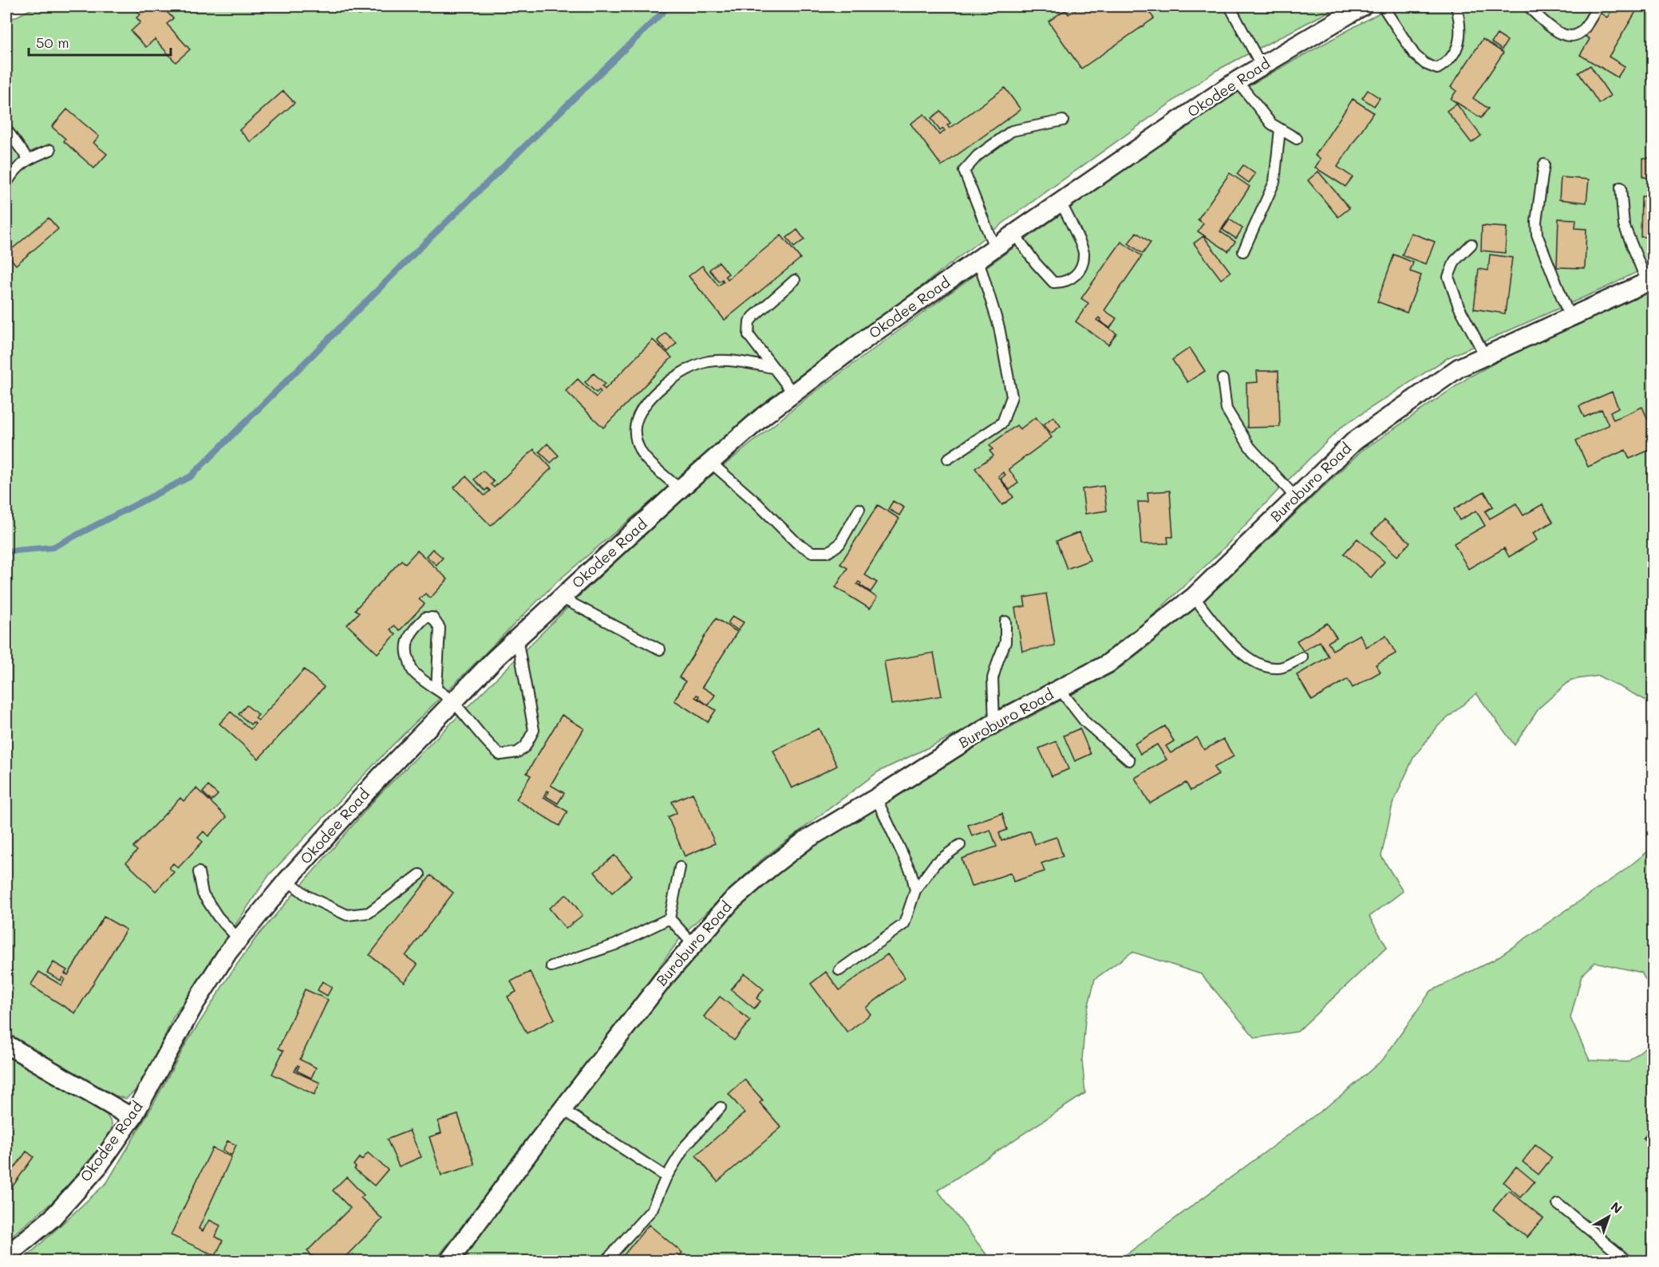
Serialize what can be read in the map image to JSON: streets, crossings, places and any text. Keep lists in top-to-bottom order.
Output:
{
  "streets": {
    "street": ["Okodee Road", "Buroburo Road"]
  },
  "scale_bar": "50 m",
  "north": "top right"
}
